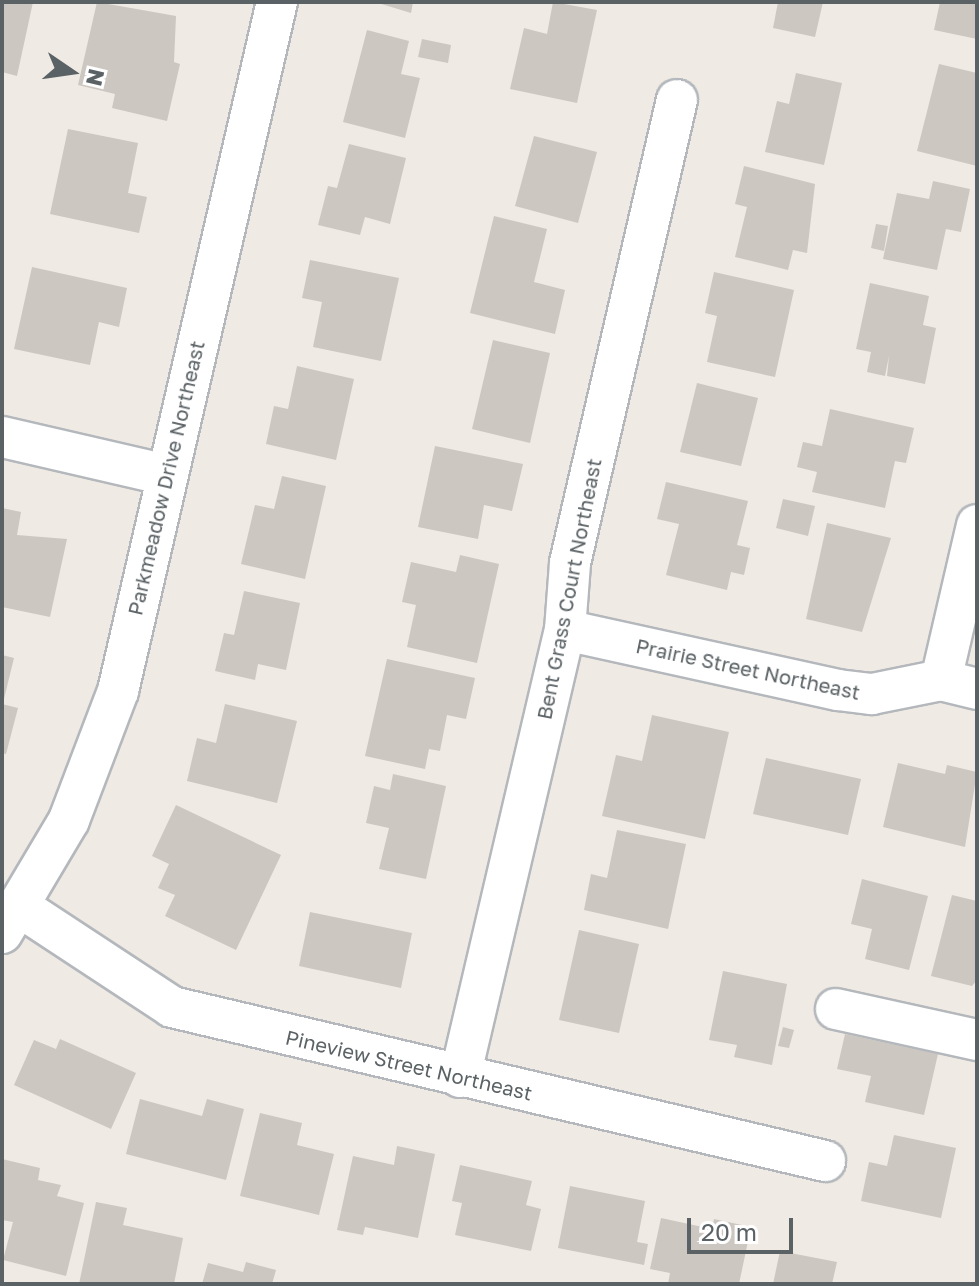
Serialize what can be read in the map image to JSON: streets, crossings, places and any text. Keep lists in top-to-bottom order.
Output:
{
  "streets": {
    "street": [
      "Parkmeadow Drive Northeast",
      "Bent Grass Court Northeast",
      "Prairie Street Northeast",
      "Pineview Street Northeast"
    ]
  },
  "crossings": [
    ["Parkmeadow Drive Northeast", "Pineview Street Northeast"],
    ["Bent Grass Court Northeast", "Prairie Street Northeast"],
    ["Bent Grass Court Northeast", "Pineview Street Northeast"]
  ],
  "scale_bar": "20 m",
  "north": "right"
}
